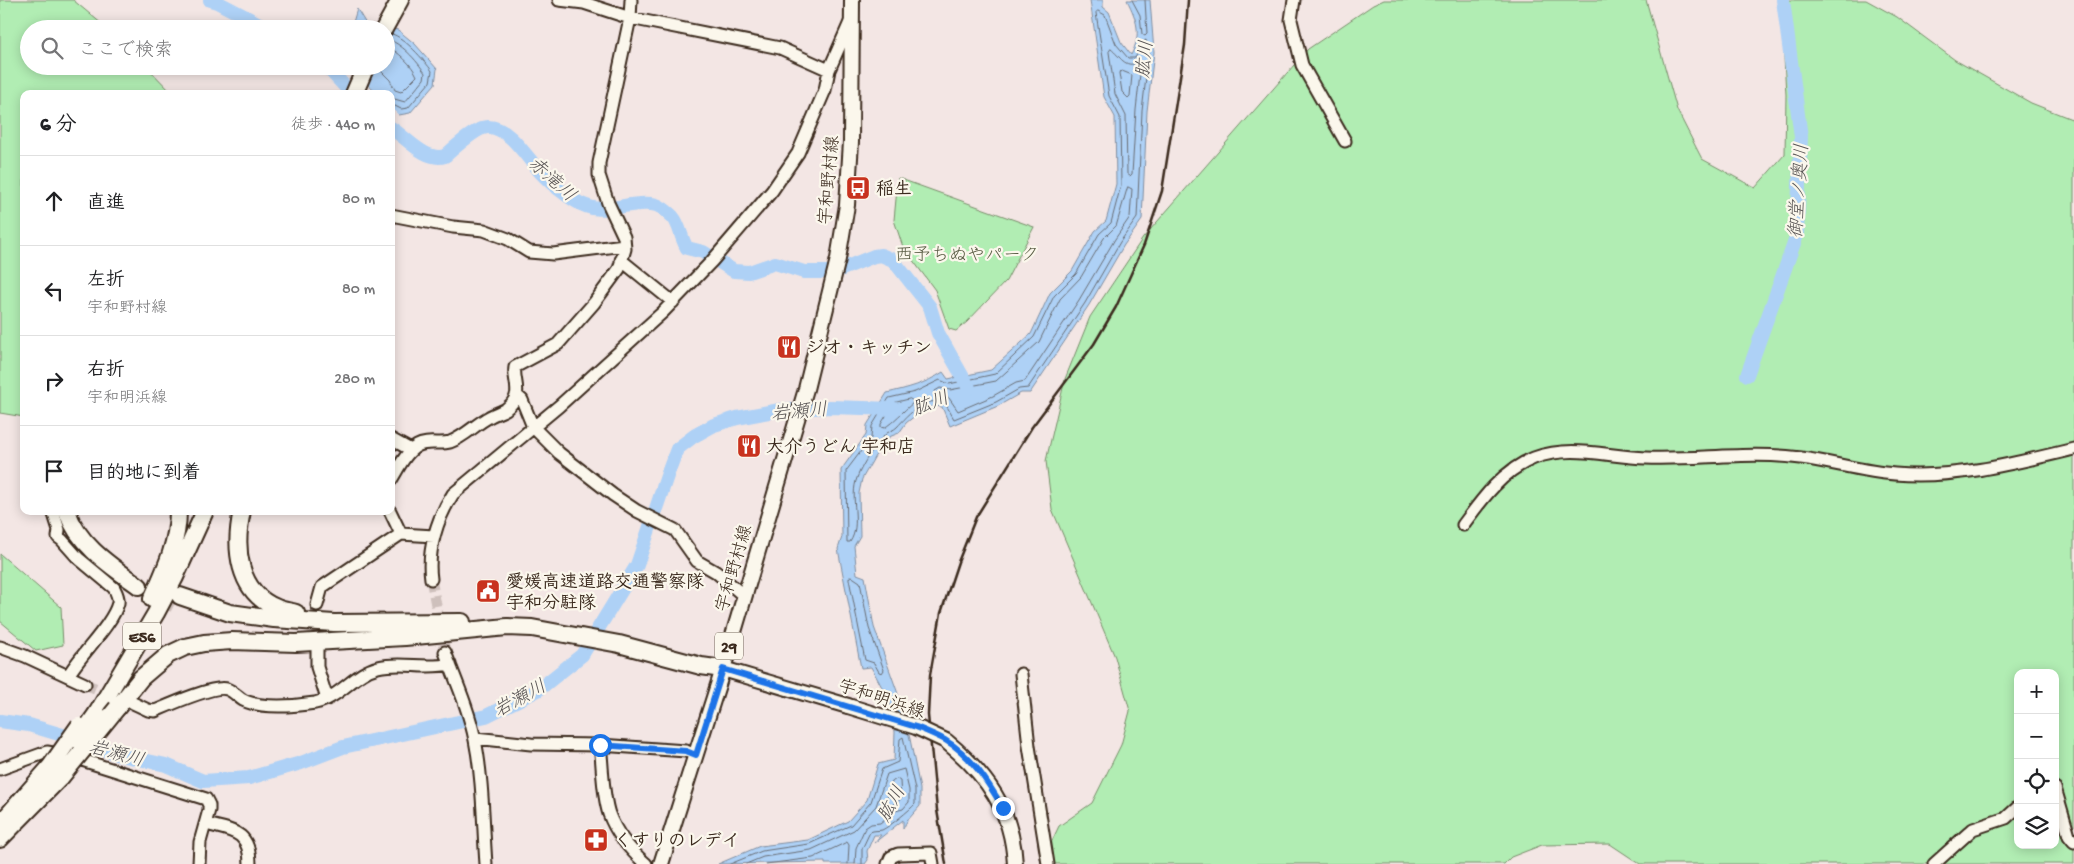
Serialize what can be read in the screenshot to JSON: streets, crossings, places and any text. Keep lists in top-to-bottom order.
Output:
{
  "streets": {
    "highway": ["E56"],
    "main road": ["宇和野村線", "29", "宇和明浜線"]
  },
  "crossings": [
    ["宇和野村線", "宇和明浜線"]
  ],
  "water": [
    "肱川",
    "赤滝川",
    "御堂ノ奥川",
    "岩瀬川"
  ],
  "parks": ["西予ちぬやパーク"],
  "places": {
    "bus stop": ["稲生"],
    "restaurant": ["ジオ・キッチン", "大介うどん 宇和店"],
    "public building": ["愛媛高速道路交通警察隊 宇和分駐隊"],
    "pharmacy": ["くすりのレデイ"]
  },
  "page": {
    "search": "ここで検索",
    "heading": ["6 分", "徒歩 · 440 m"],
    "list": [
      ["直進", "80 m"],
      ["左折", "宇和野村線", "80 m"],
      ["右折", "宇和明浜線", "280 m"],
      "目的地に到着"
    ],
    "map_buttons": ["+", "−"]
  }
}
